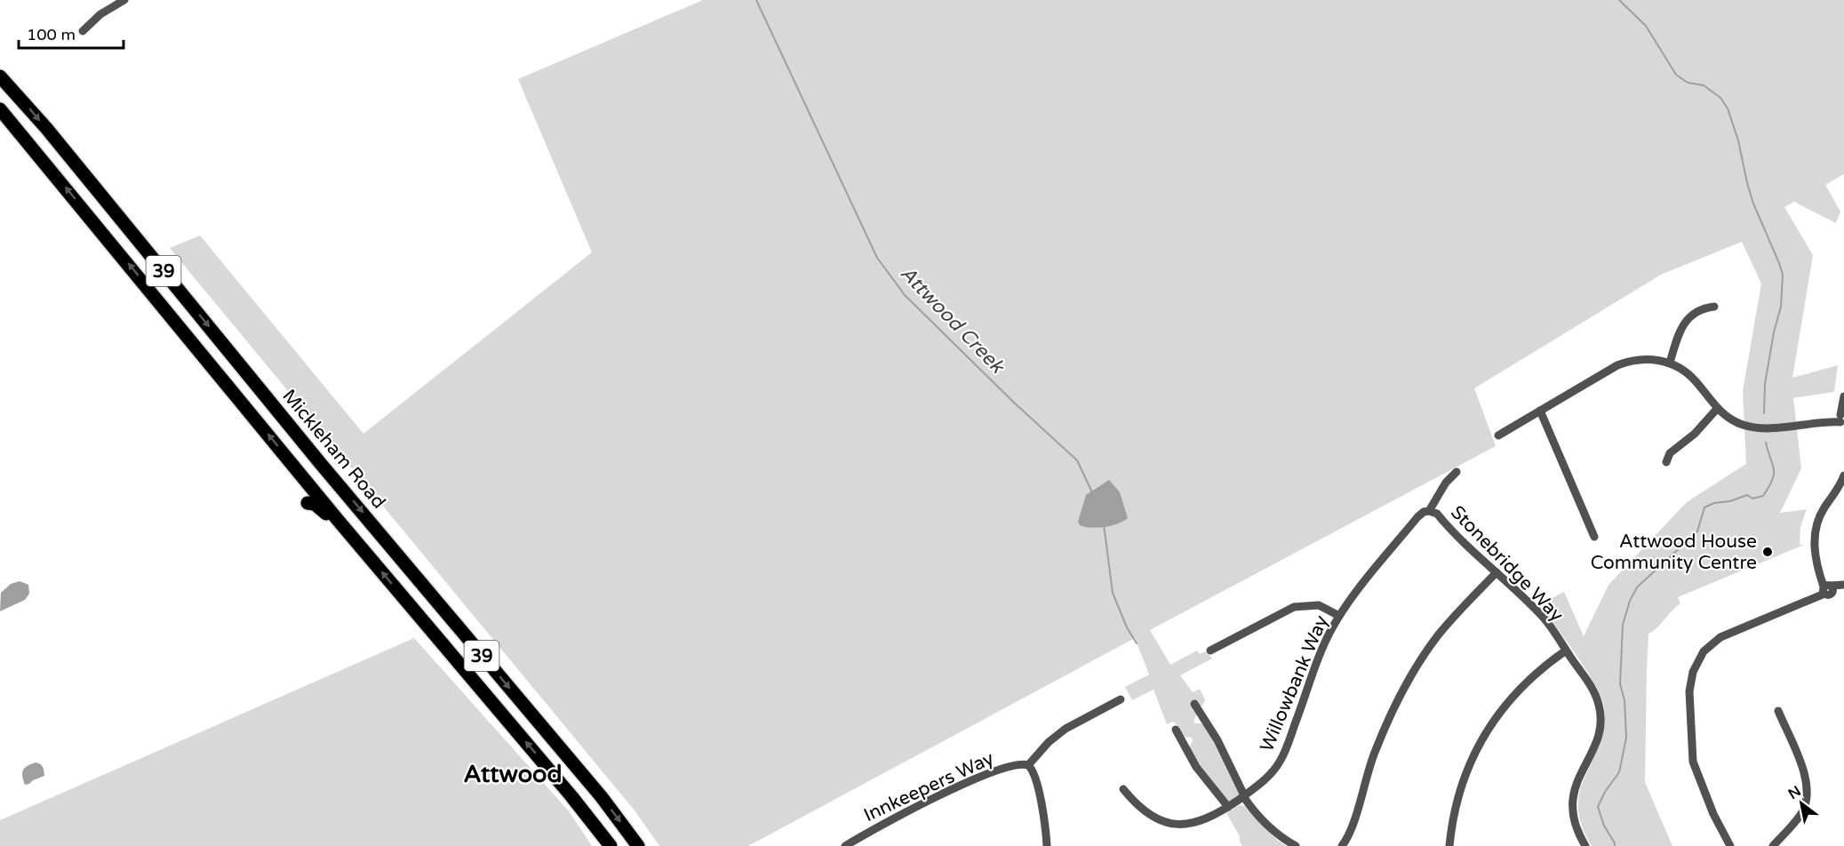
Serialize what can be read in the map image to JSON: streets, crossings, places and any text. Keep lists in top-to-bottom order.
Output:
{
  "streets": {
    "main road": ["39", "Mickleham Road"],
    "street": ["Stonebridge Way", "Willowbank Way", "Innkeepers Way"]
  },
  "crossings": [
    ["Stonebridge Way", "Willowbank Way"]
  ],
  "districts": ["Attwood"],
  "water": ["Attwood Creek"],
  "places": ["Attwood House Community Centre"],
  "scale_bar": "100 m",
  "north": "top left"
}
